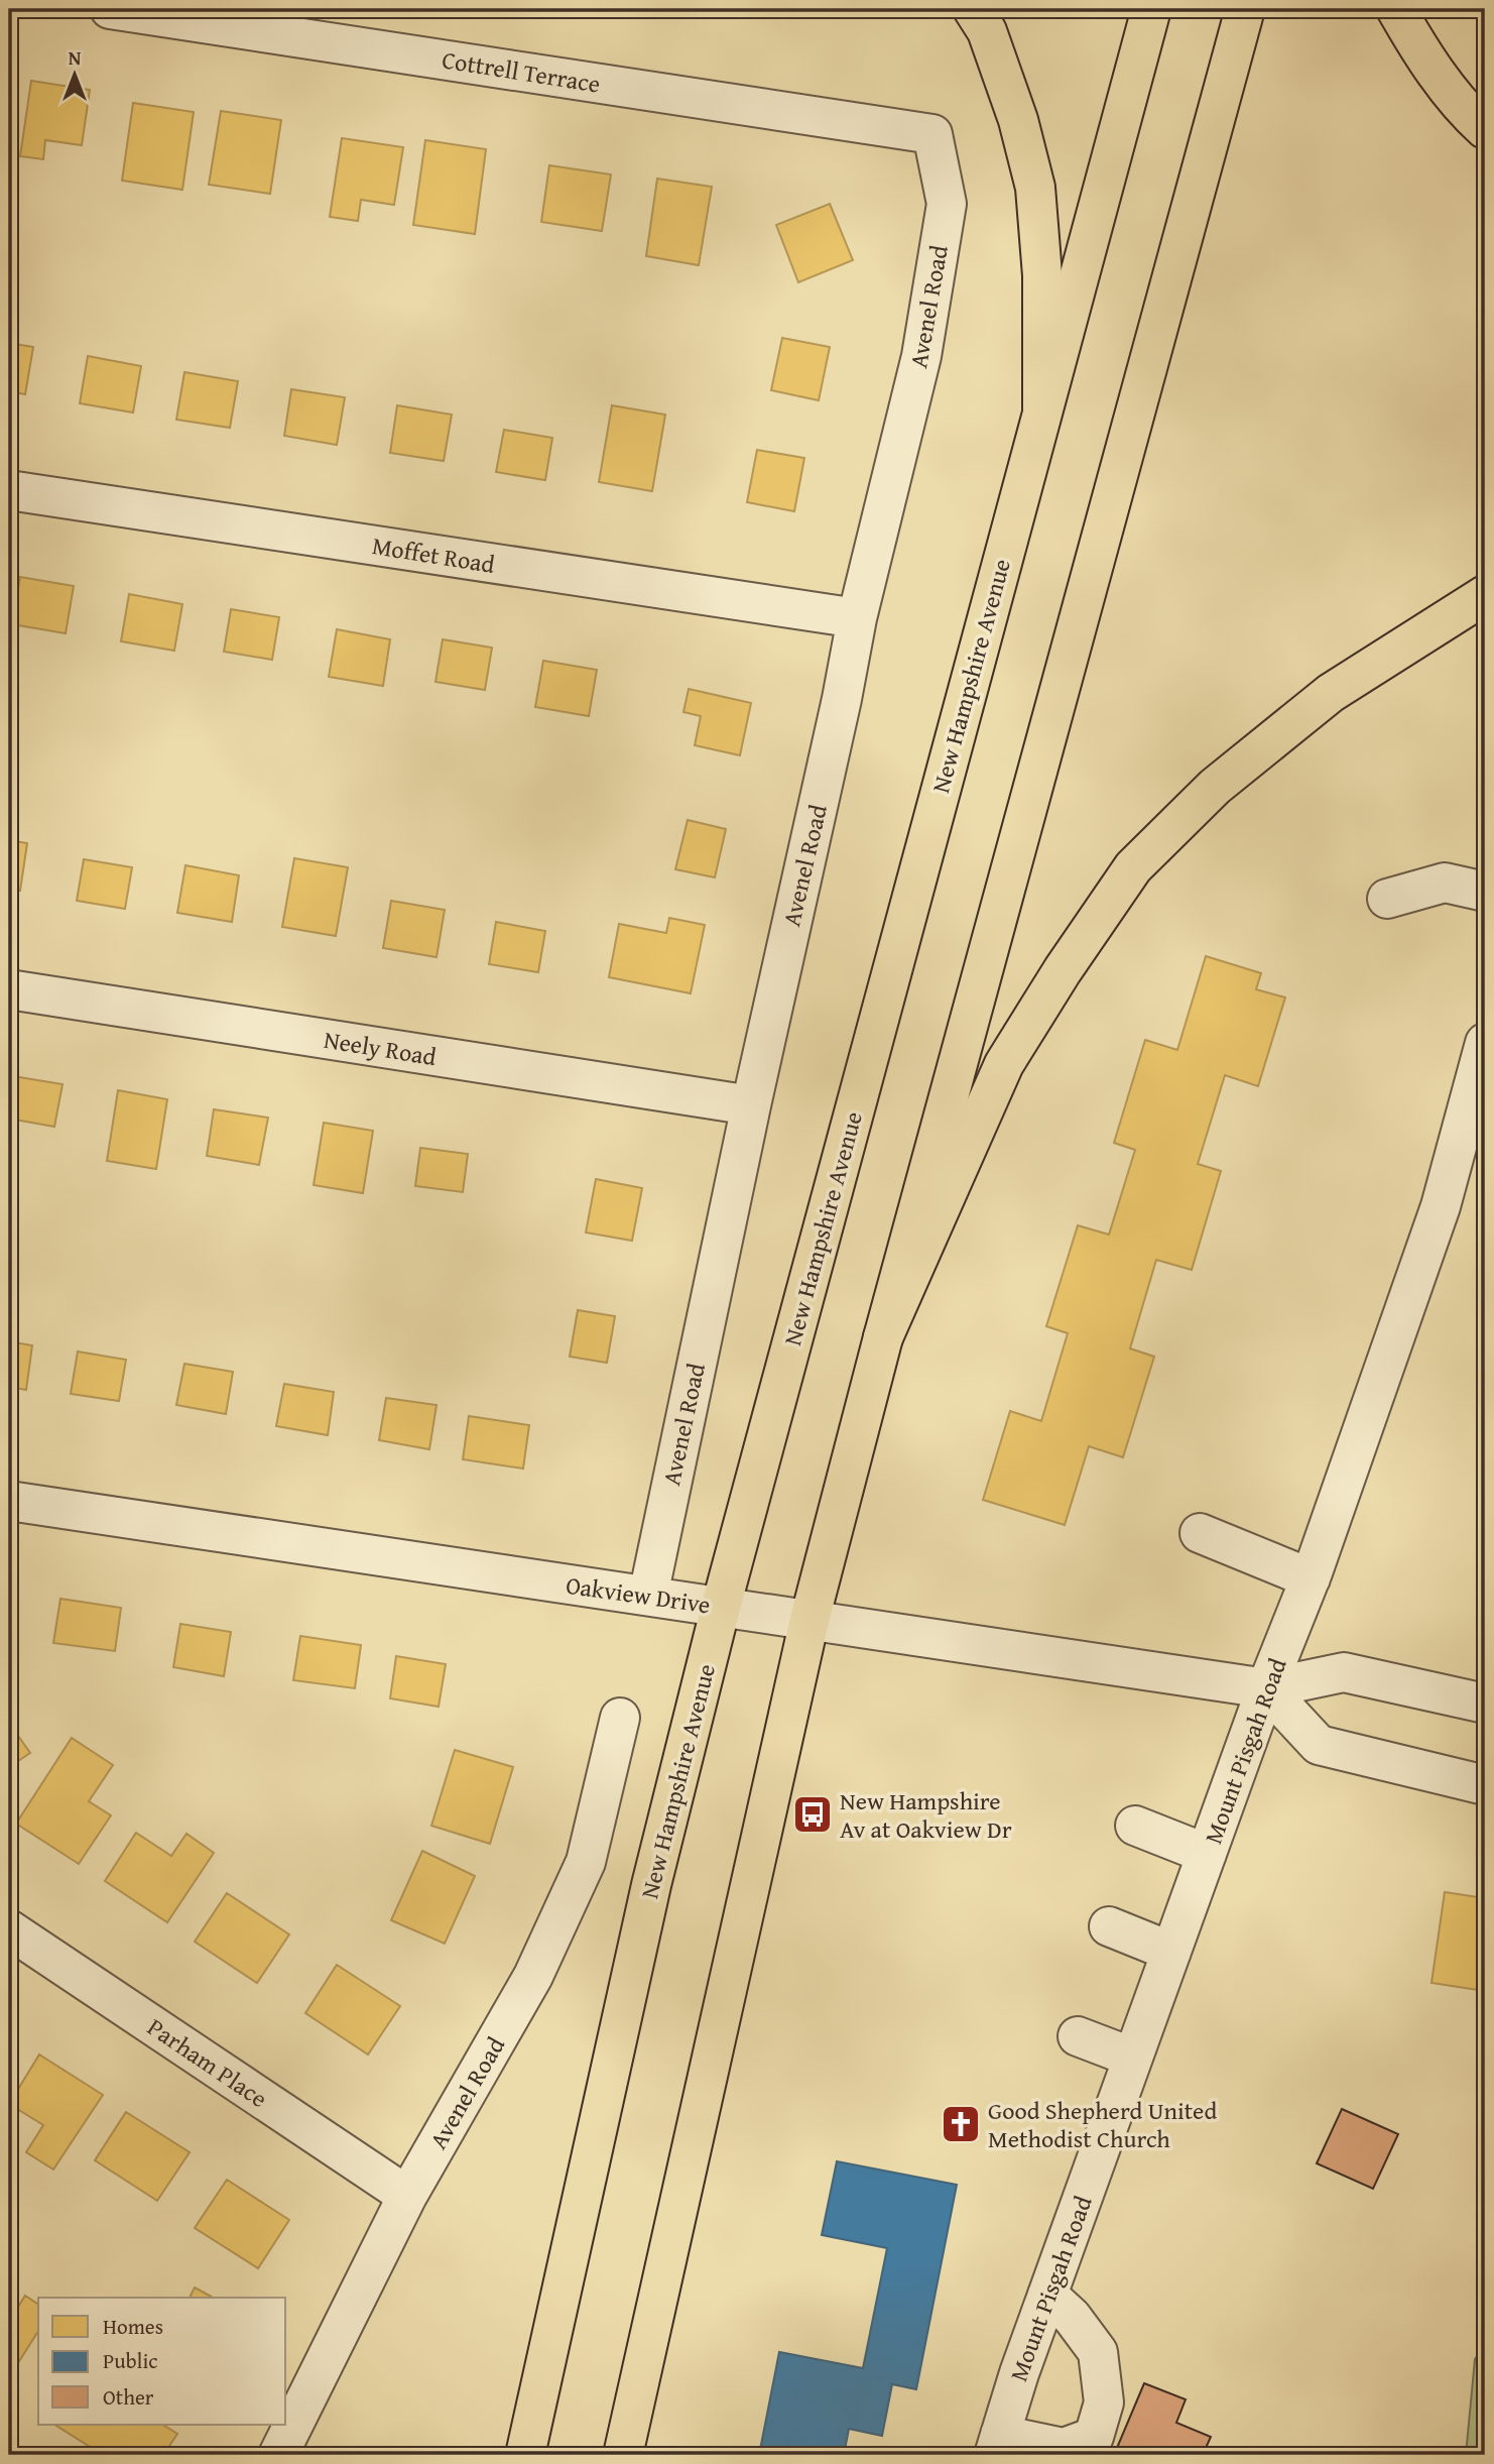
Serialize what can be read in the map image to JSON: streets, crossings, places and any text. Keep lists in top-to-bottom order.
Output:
{
  "streets": {
    "main road": ["New Hampshire Avenue"],
    "street": [
      "Cottrell Terrace",
      "Avenel Road",
      "Moffet Road",
      "Neely Road",
      "Oakview Drive",
      "Mount Pisgah Road",
      "Parham Place"
    ]
  },
  "crossings": [
    ["Cottrell Terrace", "Avenel Road"],
    ["Avenel Road", "Moffet Road"],
    ["Avenel Road", "Neely Road"],
    ["Avenel Road", "Oakview Drive"],
    ["Avenel Road", "Parham Place"],
    ["New Hampshire Avenue", "Oakview Drive"],
    ["Oakview Drive", "Mount Pisgah Road"]
  ],
  "places": {
    "bus stop": ["New Hampshire Av at Oakview Dr"],
    "church": ["Good Shepherd United Methodist Church"]
  },
  "legend": ["Homes", "Public", "Other"],
  "north": "top"
}
